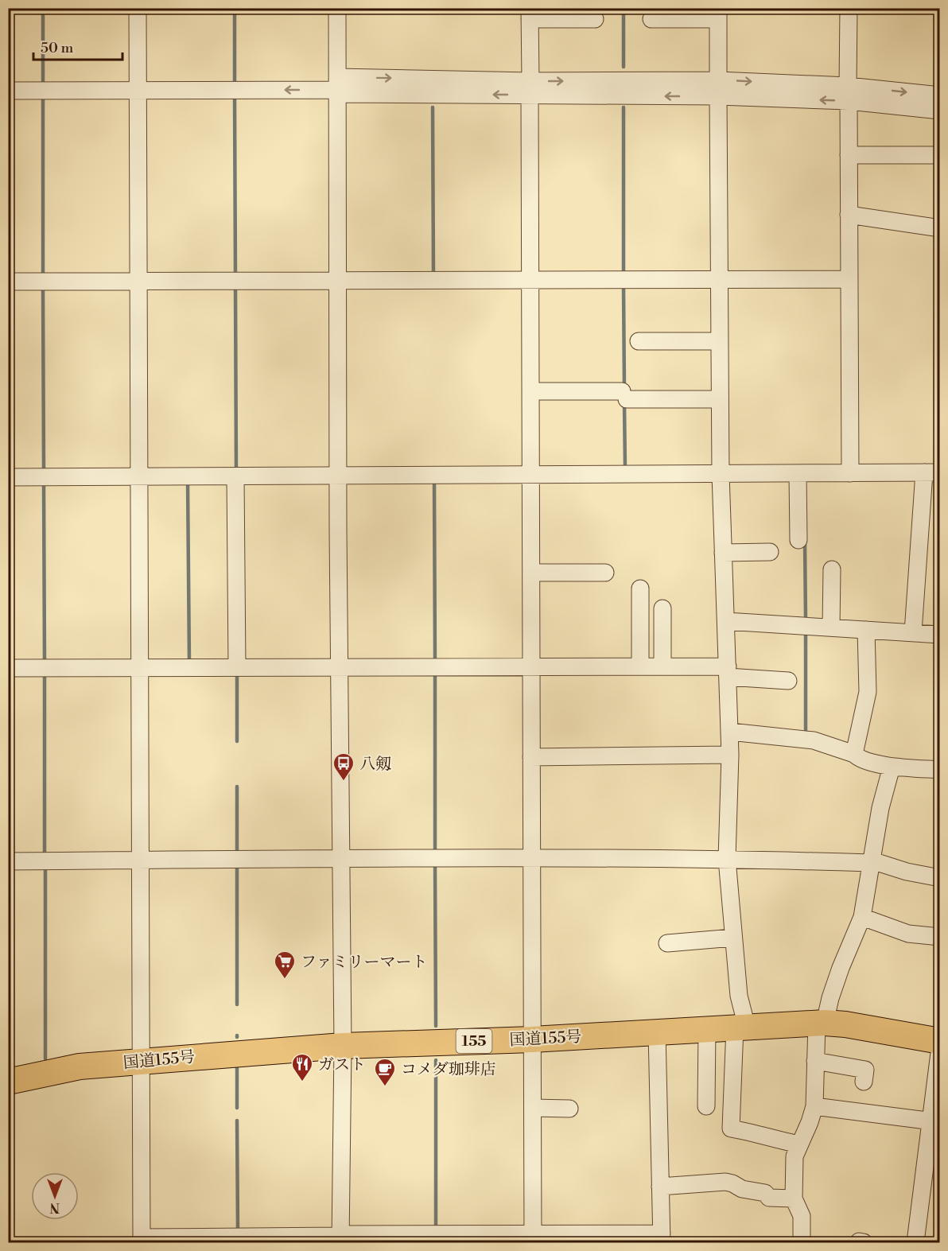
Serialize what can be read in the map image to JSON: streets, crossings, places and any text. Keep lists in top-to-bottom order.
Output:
{
  "streets": {
    "highway": ["国道155号", "155"]
  },
  "places": {
    "bus stop": ["八剱"],
    "supermarket": ["ファミリーマート"],
    "restaurant": ["ガスト"],
    "cafe": ["コメダ珈琲店"]
  },
  "scale_bar": "50 m",
  "north": "bottom"
}
